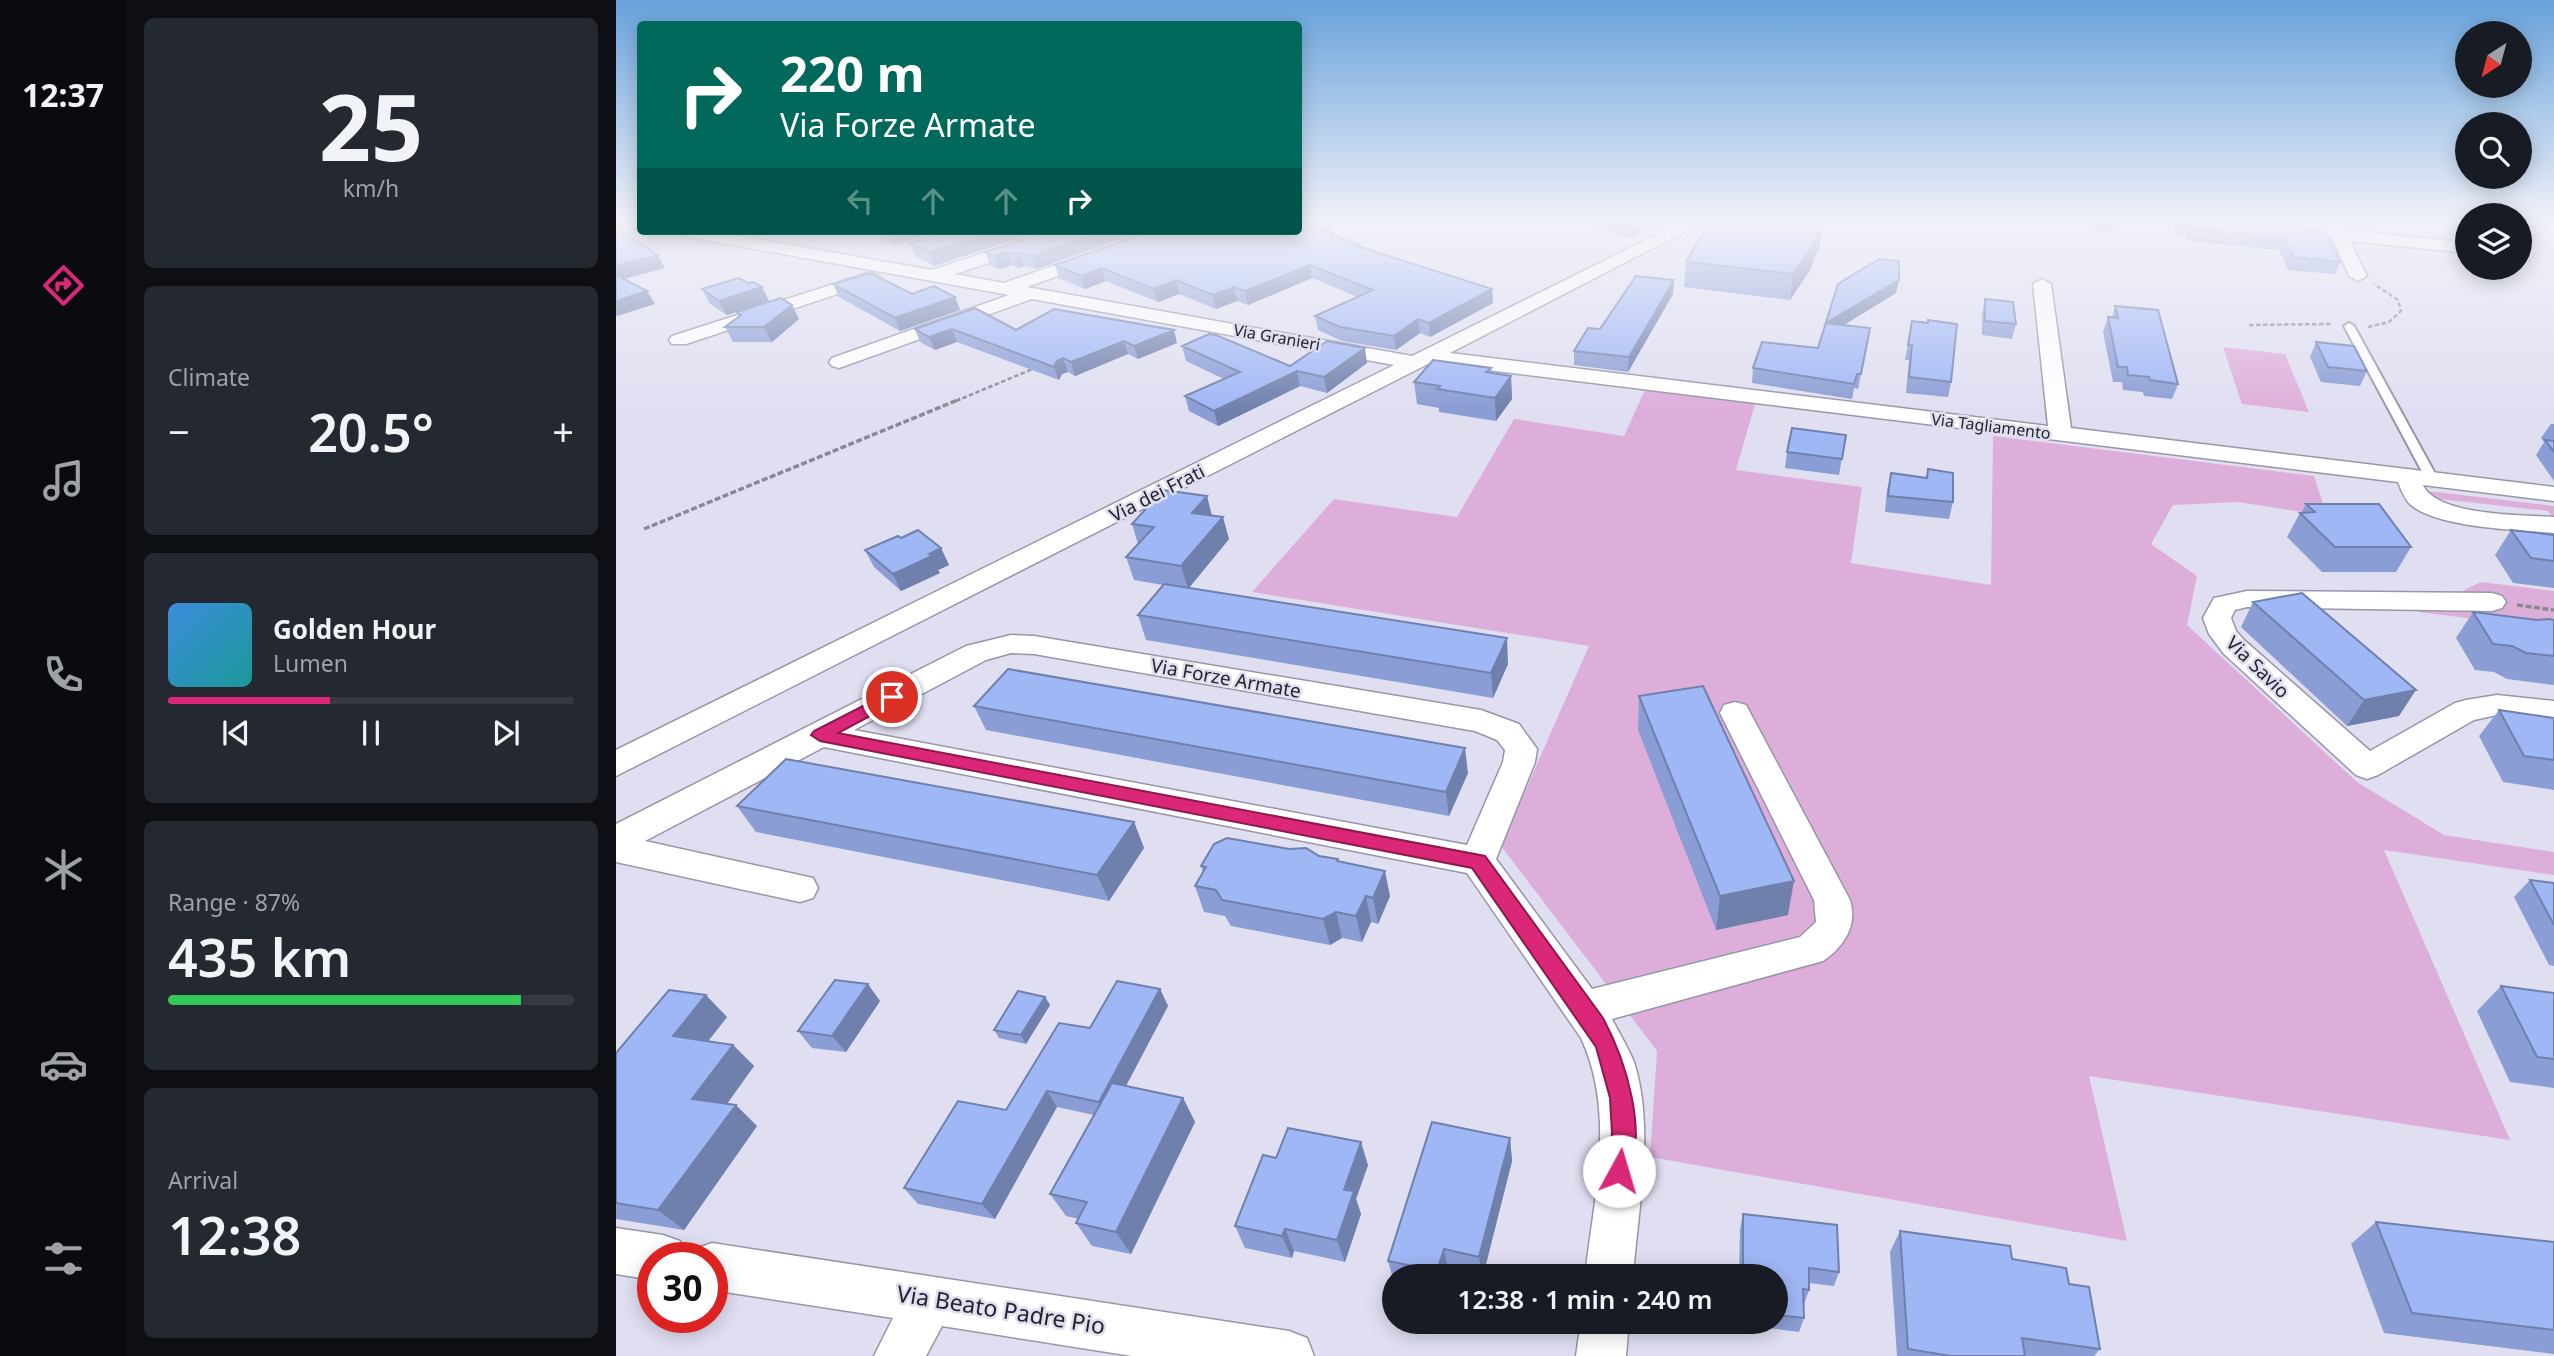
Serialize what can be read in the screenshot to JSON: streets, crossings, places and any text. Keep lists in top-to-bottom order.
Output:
{
  "streets": {
    "street": [
      "Via Granieri",
      "Via Tagliamento",
      "Via dei Frati",
      "Via Savio",
      "Via Forze Armate",
      "Via Beato Padre Pio"
    ]
  },
  "crossings": [
    ["Via Granieri", "Via Tagliamento"],
    ["Via Granieri", "Via dei Frati"],
    ["Via Tagliamento", "Via dei Frati"]
  ],
  "north": "bottom left",
  "page": {
    "tabs": "12:37",
    "tile": [
      ["25", "km/h"],
      "Climate",
      ["Range · 87%", "435 km"],
      ["Arrival", "12:38"]
    ],
    "turn": ["220 m", "Via Forze Armate"],
    "heat": ["−", "20.5°", "+"],
    "song": ["Golden Hour", "Lumen"],
    "limit": "30",
    "trip": "12:38 · 1 min · 240 m"
  }
}
